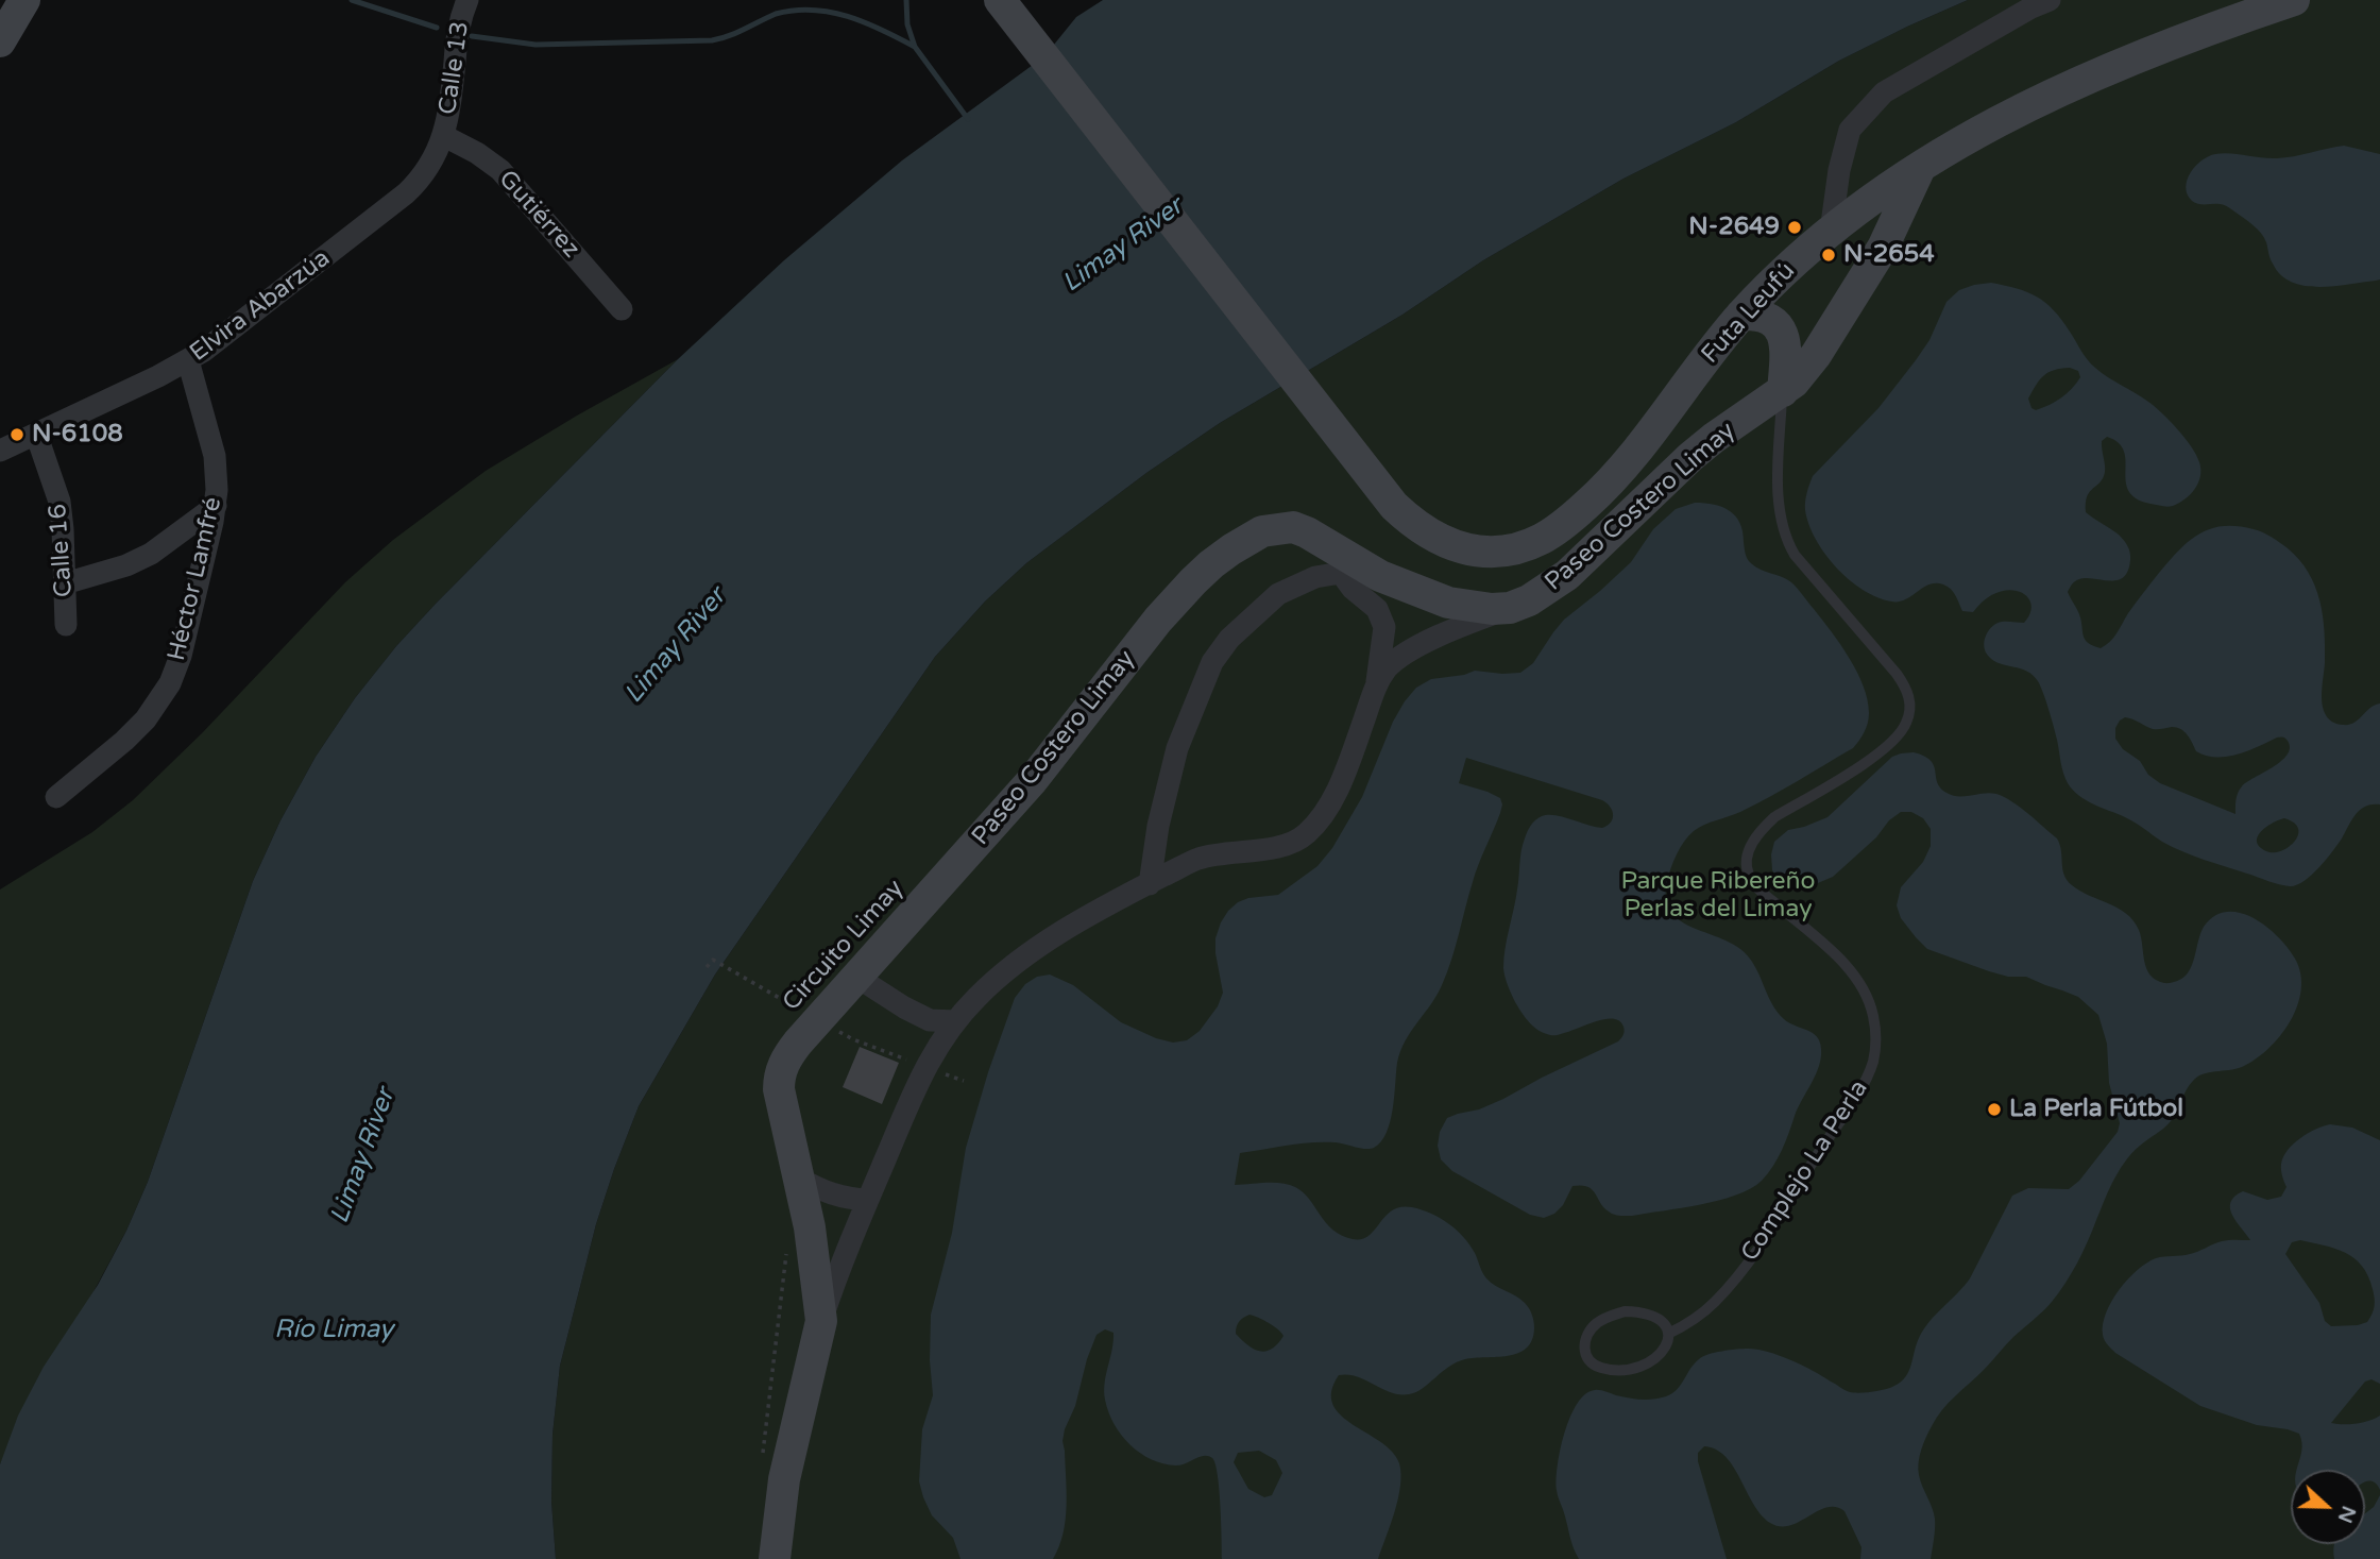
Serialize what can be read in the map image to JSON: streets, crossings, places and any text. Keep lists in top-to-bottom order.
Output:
{
  "streets": {
    "street": [
      "Calle 13",
      "Gutiérrez",
      "Elvira Abarzúa",
      "Futa Leufú",
      "Paseo Costero Limay",
      "Calle 16",
      "Héctor Lamfré"
    ],
    "lane": ["Complejo La Perla"]
  },
  "crossings": [
    ["Calle 13", "Gutiérrez"],
    ["Calle 13", "Elvira Abarzúa"],
    ["Gutiérrez", "Elvira Abarzúa"],
    ["Elvira Abarzúa", "Calle 16"],
    ["Elvira Abarzúa", "Héctor Lamfré"],
    ["Futa Leufú", "Paseo Costero Limay"],
    ["Paseo Costero Limay", "Complejo La Perla"]
  ],
  "water": ["Limay River", "Río Limay"],
  "parks": ["Parque Ribereño Perlas del Limay"],
  "places": [
    "N-2649",
    "N-2654",
    "N-6108",
    "La Perla Fútbol"
  ],
  "north": "right"
}
